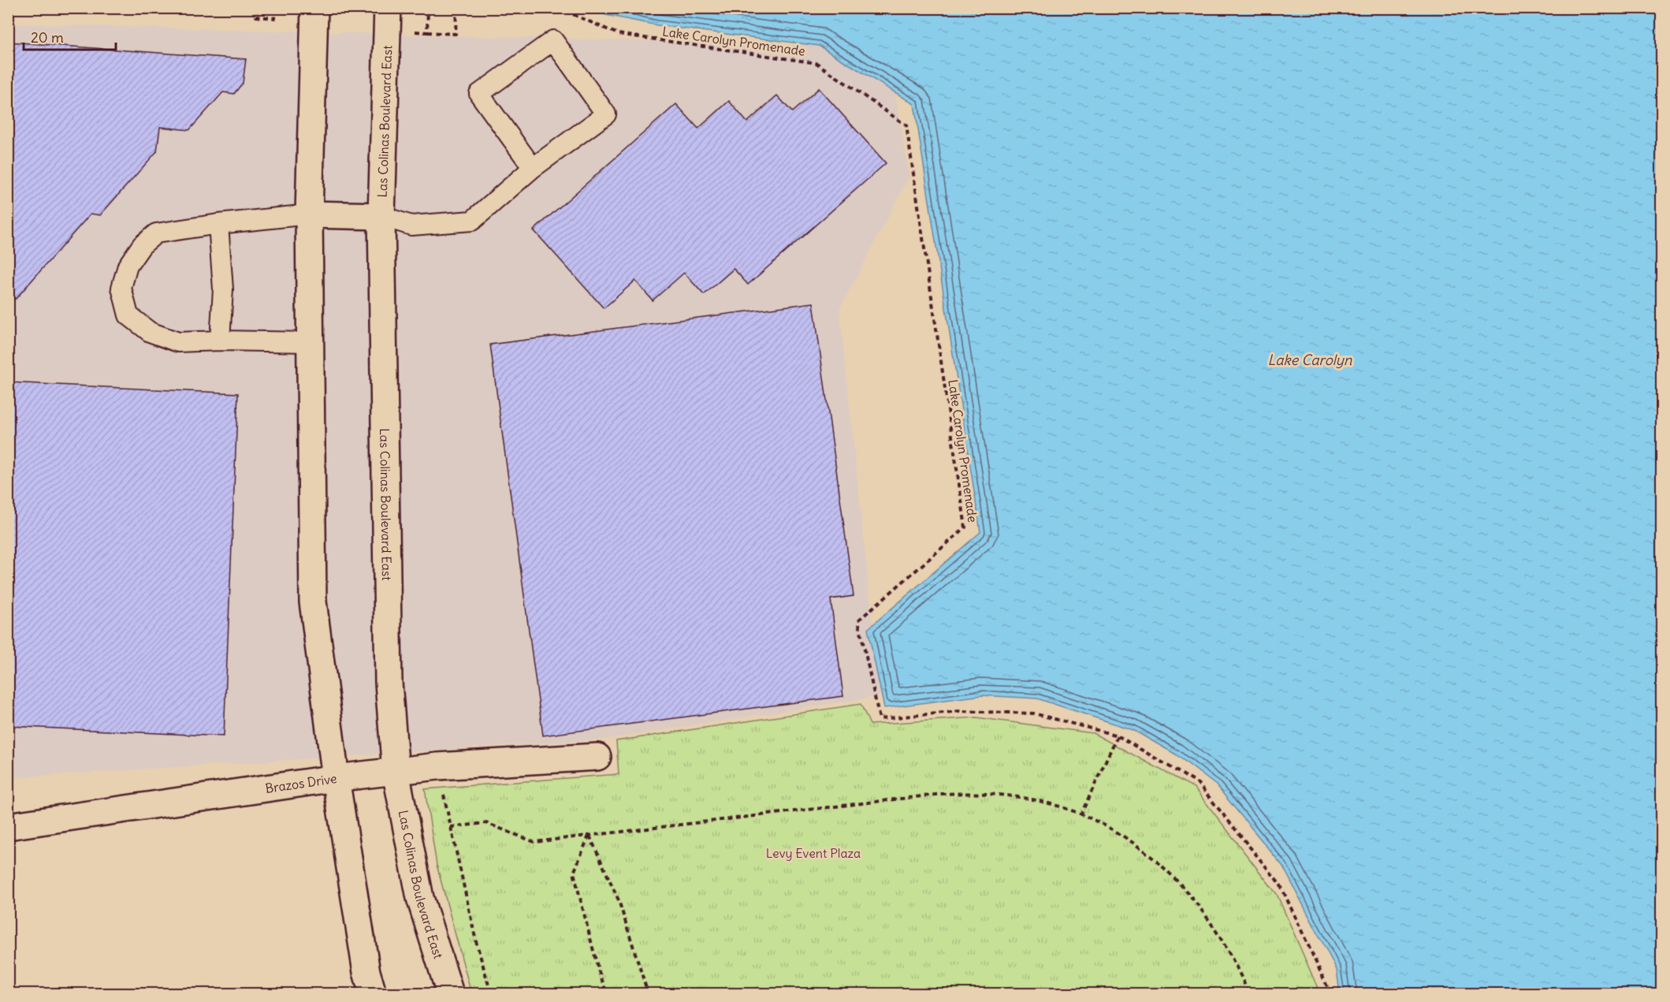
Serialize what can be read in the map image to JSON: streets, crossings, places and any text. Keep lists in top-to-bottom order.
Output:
{
  "streets": {
    "main road": ["Las Colinas Boulevard East", "Brazos Drive"],
    "path": ["Lake Carolyn Promenade"]
  },
  "crossings": [
    ["Las Colinas Boulevard East", "Brazos Drive"]
  ],
  "water": ["Lake Carolyn"],
  "parks": ["Levy Event Plaza"],
  "scale_bar": "20 m"
}
